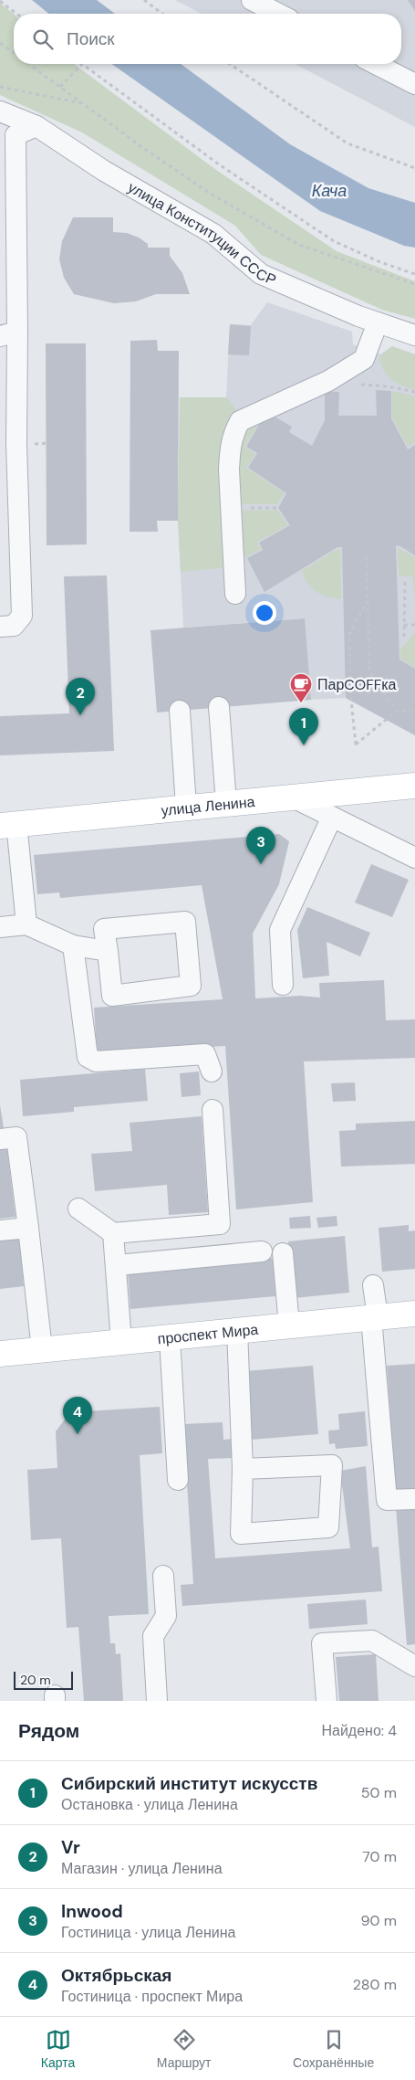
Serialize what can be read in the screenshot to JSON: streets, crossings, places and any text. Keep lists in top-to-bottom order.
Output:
{
  "streets": {
    "main road": ["улица Ленина", "проспект Мира"],
    "street": ["улица Конституции СССР"]
  },
  "water": ["Кача"],
  "places": {
    "cafe": ["ПарCOFFка"]
  },
  "scale_bar": "20 m",
  "page": {
    "search": "Поиск",
    "pins": [
      "2",
      "1",
      "3",
      "4"
    ],
    "scale": "20 m",
    "heading": ["Рядом", "Найдено: 4"],
    "list": [
      {
        "mark": "1",
        "name": "Сибирский институт искусств",
        "note": "Остановка · улица Ленина",
        "value": "50 m"
      },
      {
        "mark": "2",
        "name": "Vr",
        "note": "Магазин · улица Ленина",
        "value": "70 m"
      },
      {
        "mark": "3",
        "name": "Inwood",
        "note": "Гостиница · улица Ленина",
        "value": "90 m"
      },
      {
        "mark": "4",
        "name": "Октябрьская",
        "note": "Гостиница · проспект Мира",
        "value": "280 m"
      }
    ],
    "nav": ["Карта", "Маршрут", "Сохранённые"]
  }
}
